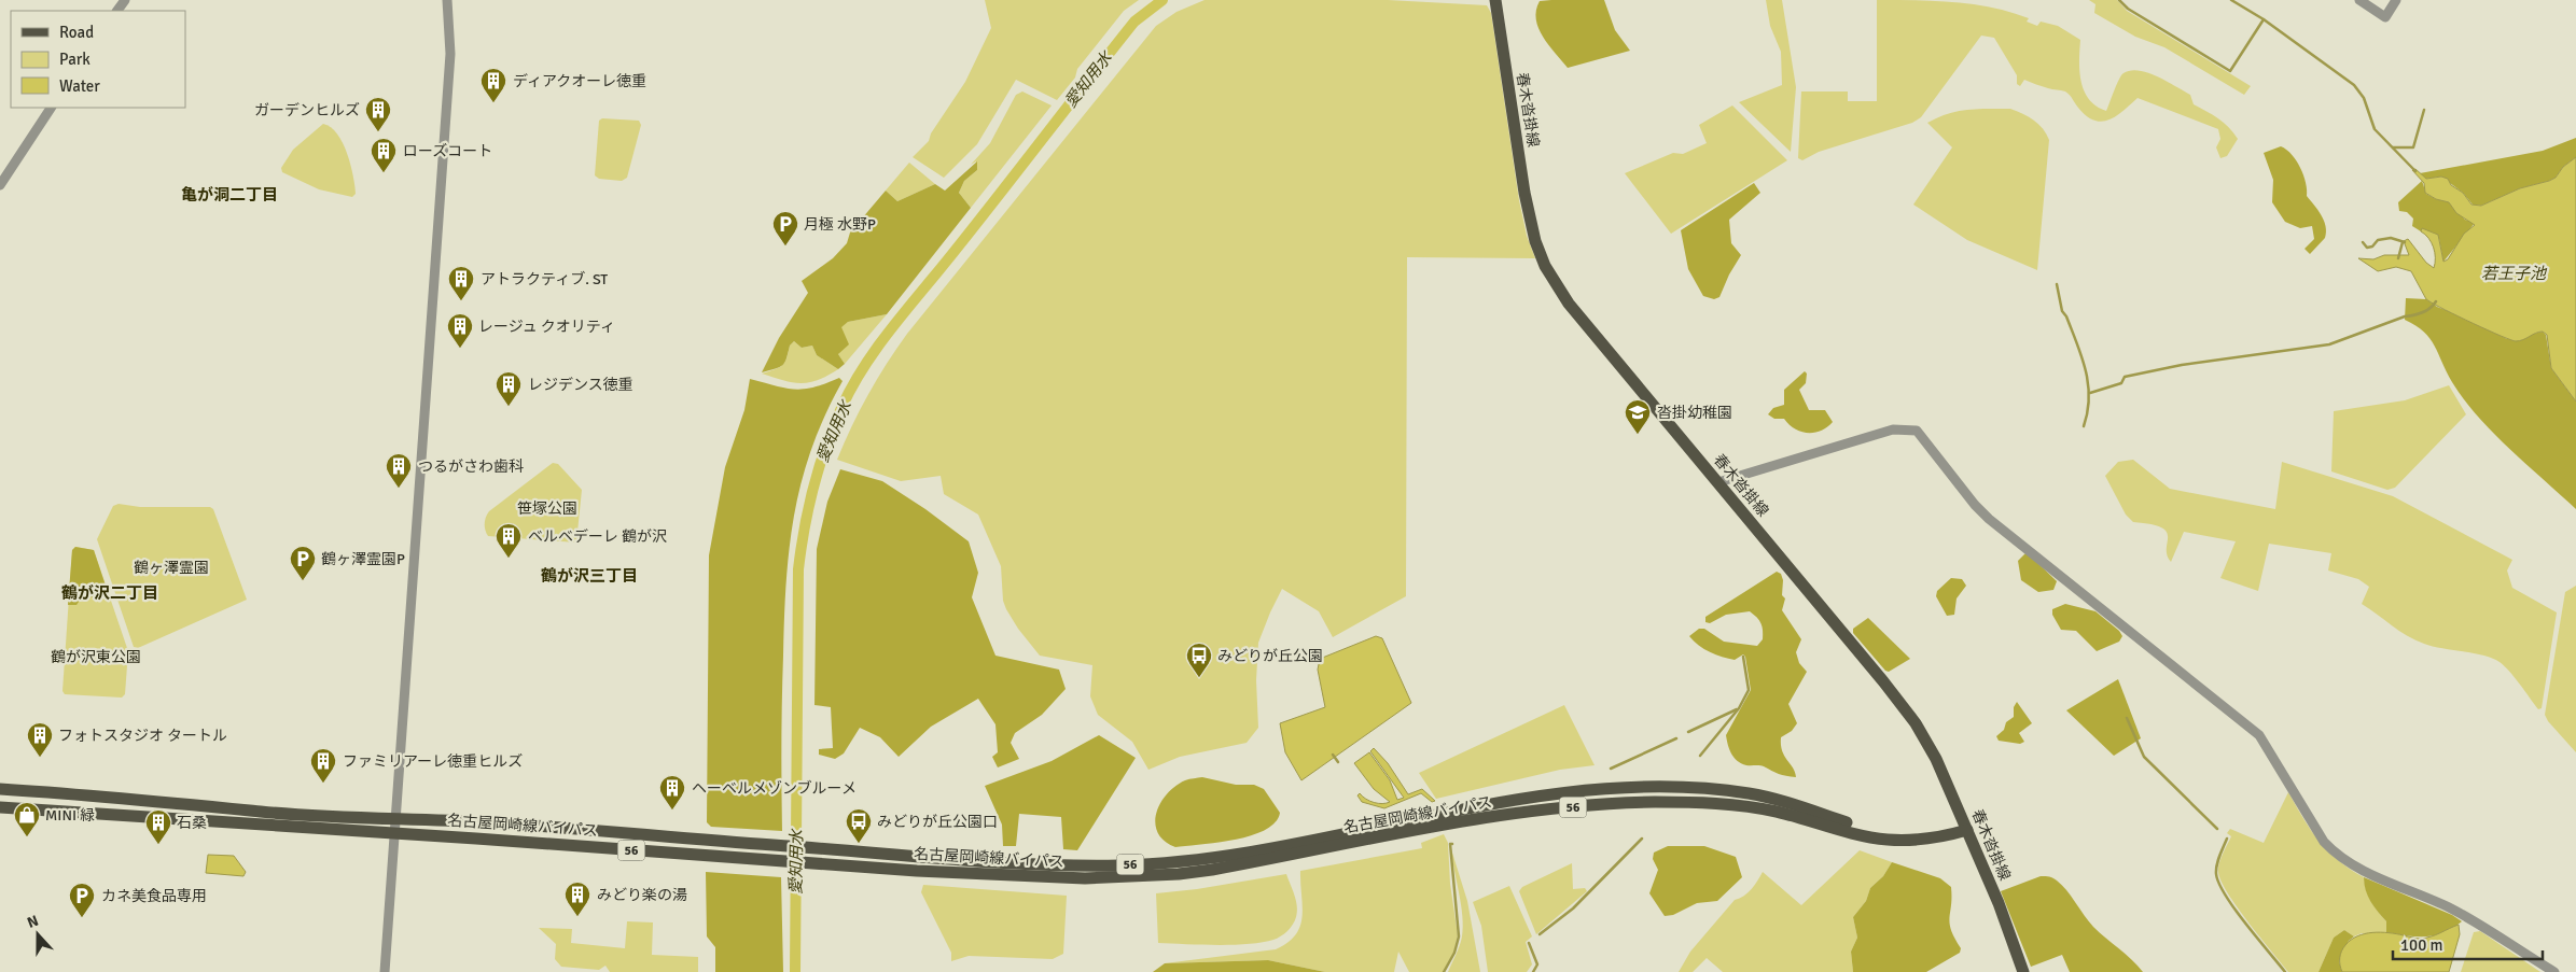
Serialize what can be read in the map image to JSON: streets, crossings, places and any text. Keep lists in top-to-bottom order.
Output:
{
  "streets": {
    "main road": ["春木沓掛線", "56", "名古屋岡崎線バイパス"]
  },
  "crossings": [
    ["春木沓掛線", "名古屋岡崎線バイパス"]
  ],
  "districts": ["亀が洞二丁目", "鶴が沢三丁目", "鶴が沢二丁目"],
  "water": ["愛知用水", "若王子池"],
  "parks": ["笹塚公園", "鶴ヶ澤霊園", "鶴が沢東公園"],
  "places": {
    "building": [
      "ディアクオーレ徳重",
      "ガーデンヒルズ",
      "ローズコート",
      "アトラクティブ. ST",
      "レージュ クオリティ",
      "レジデンス徳重",
      "つるがさわ歯科",
      "ベルベデーレ 鶴が沢",
      "フォトスタジオ タートル",
      "ファミリアーレ徳重ヒルズ",
      "ヘーベルメゾンブルーメ",
      "石桑",
      "みどり楽の湯"
    ],
    "parking": ["月極 水野P", "鶴ヶ澤霊園P", "カネ美食品専用"],
    "school or university": ["沓掛幼稚園"],
    "bus stop": ["みどりが丘公園", "みどりが丘公園口"],
    "shop": ["MINI 緑"]
  },
  "legend": ["Road", "Park", "Water"],
  "scale_bar": "100 m",
  "north": "top"
}
